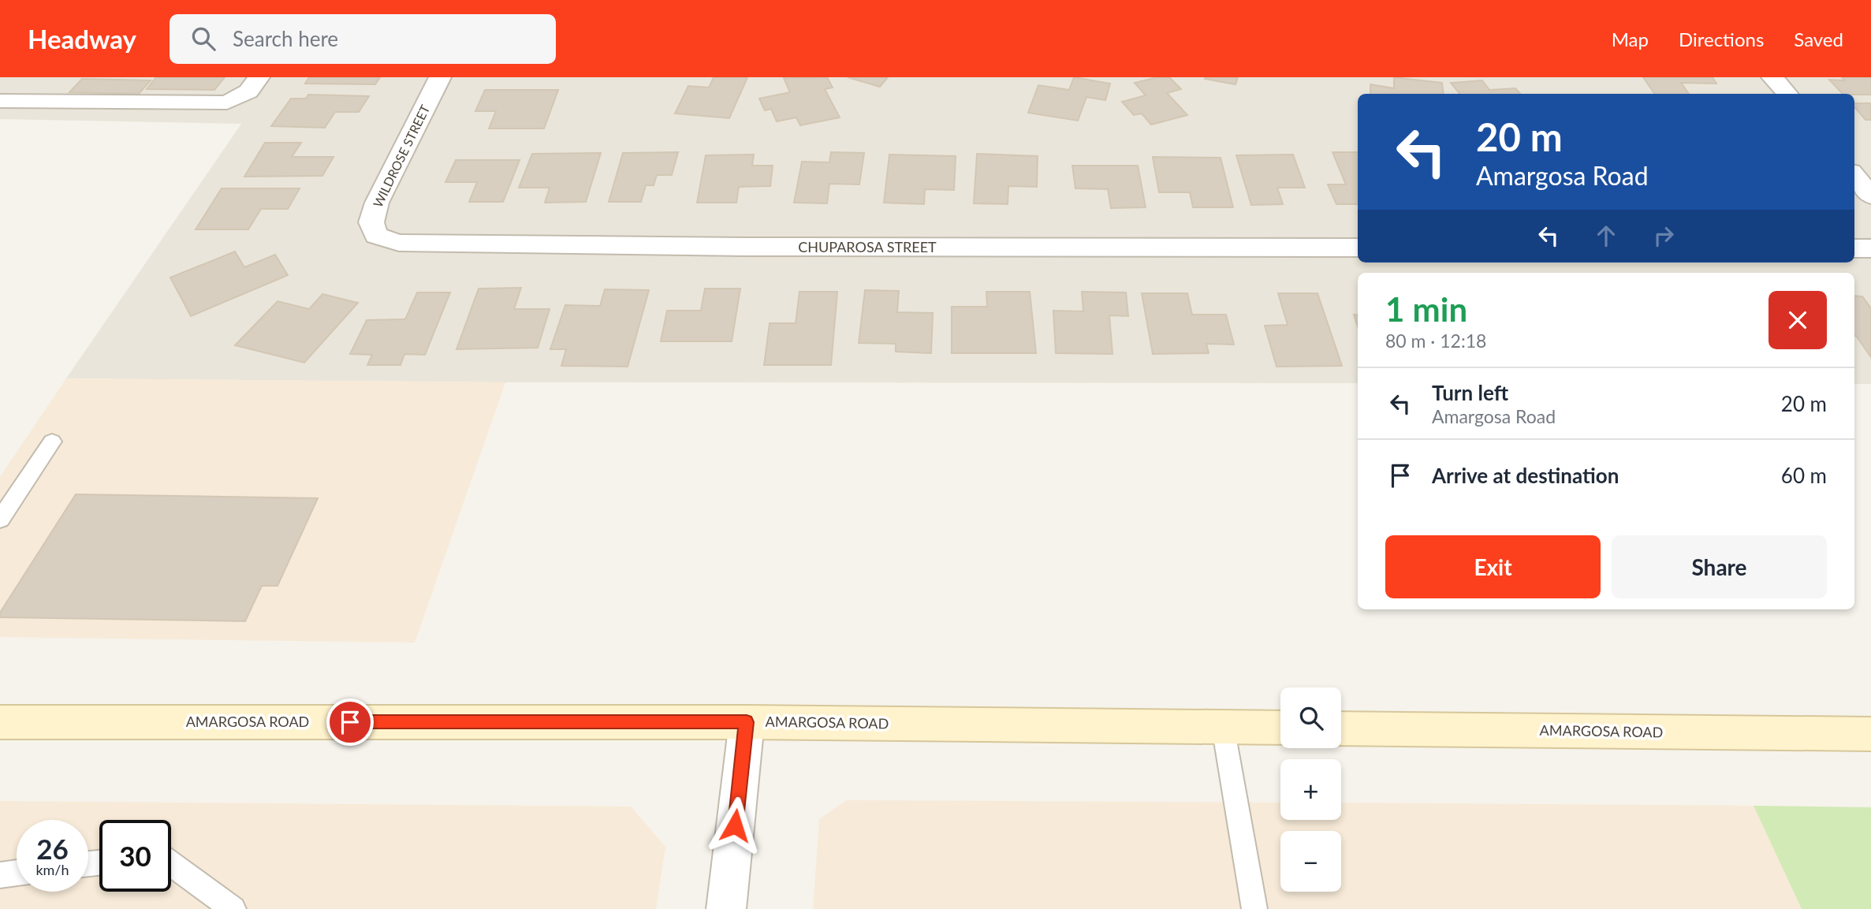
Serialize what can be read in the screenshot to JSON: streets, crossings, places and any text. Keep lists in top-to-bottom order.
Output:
{
  "streets": {
    "main road": ["AMARGOSA ROAD"],
    "street": ["WILDROSE STREET", "CHUPAROSA STREET"]
  },
  "crossings": [
    ["WILDROSE STREET", "CHUPAROSA STREET"]
  ],
  "page": {
    "header": "Headway",
    "search": "Search here",
    "nav": ["Map", "Directions", "Saved"],
    "turn": ["20 m", "Amargosa Road"],
    "heading": ["1 min", "80 m · 12:18"],
    "list": [
      {
        "name": "Turn left",
        "note": "Amargosa Road",
        "value": "20 m"
      },
      {
        "name": "Arrive at destination",
        "value": "60 m"
      }
    ],
    "buttons": ["Exit", "Share"],
    "map_buttons": ["+", "−"],
    "speed": "26 km/h",
    "limit": "30"
  }
}
